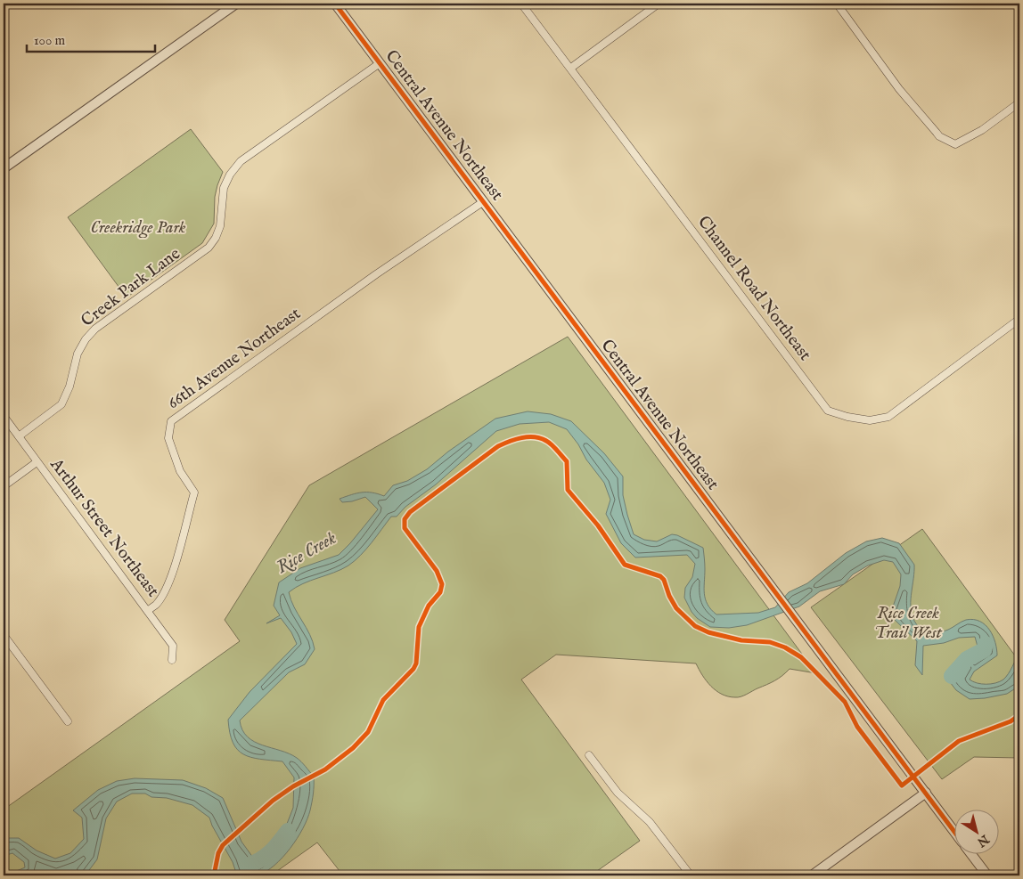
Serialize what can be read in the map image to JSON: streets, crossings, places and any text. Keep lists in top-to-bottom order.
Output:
{
  "streets": {
    "street": [
      "Central Avenue Northeast",
      "Creek Park Lane",
      "Channel Road Northeast",
      "66th Avenue Northeast",
      "Arthur Street Northeast"
    ]
  },
  "crossings": [
    ["Central Avenue Northeast", "Creek Park Lane"],
    ["Central Avenue Northeast", "66th Avenue Northeast"],
    ["Creek Park Lane", "Arthur Street Northeast"],
    ["66th Avenue Northeast", "Arthur Street Northeast"]
  ],
  "water": ["Rice Creek"],
  "parks": ["Creekridge Park", "Rice Creek Trail West"],
  "scale_bar": "100 m",
  "north": "bottom right"
}
